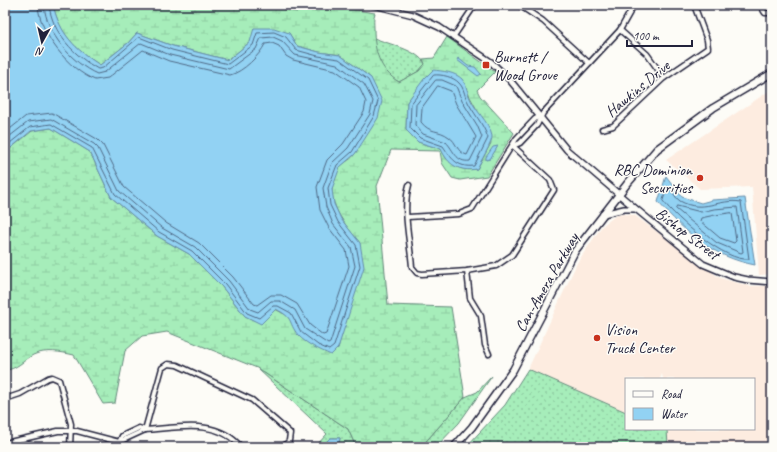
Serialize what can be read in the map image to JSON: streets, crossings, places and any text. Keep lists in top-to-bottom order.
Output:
{
  "streets": {
    "main road": ["Can-Amera Parkway"],
    "street": ["Hawkins Drive", "Bishop Street"]
  },
  "crossings": [
    ["Bishop Street", "Can-Amera Parkway"]
  ],
  "places": {
    "transit": ["Burnett / Wood Grove"],
    "other": ["RBC Dominion Securities", "Vision Truck Center"]
  },
  "legend": ["Road", "Water"],
  "scale_bar": "100 m",
  "north": "bottom"
}
